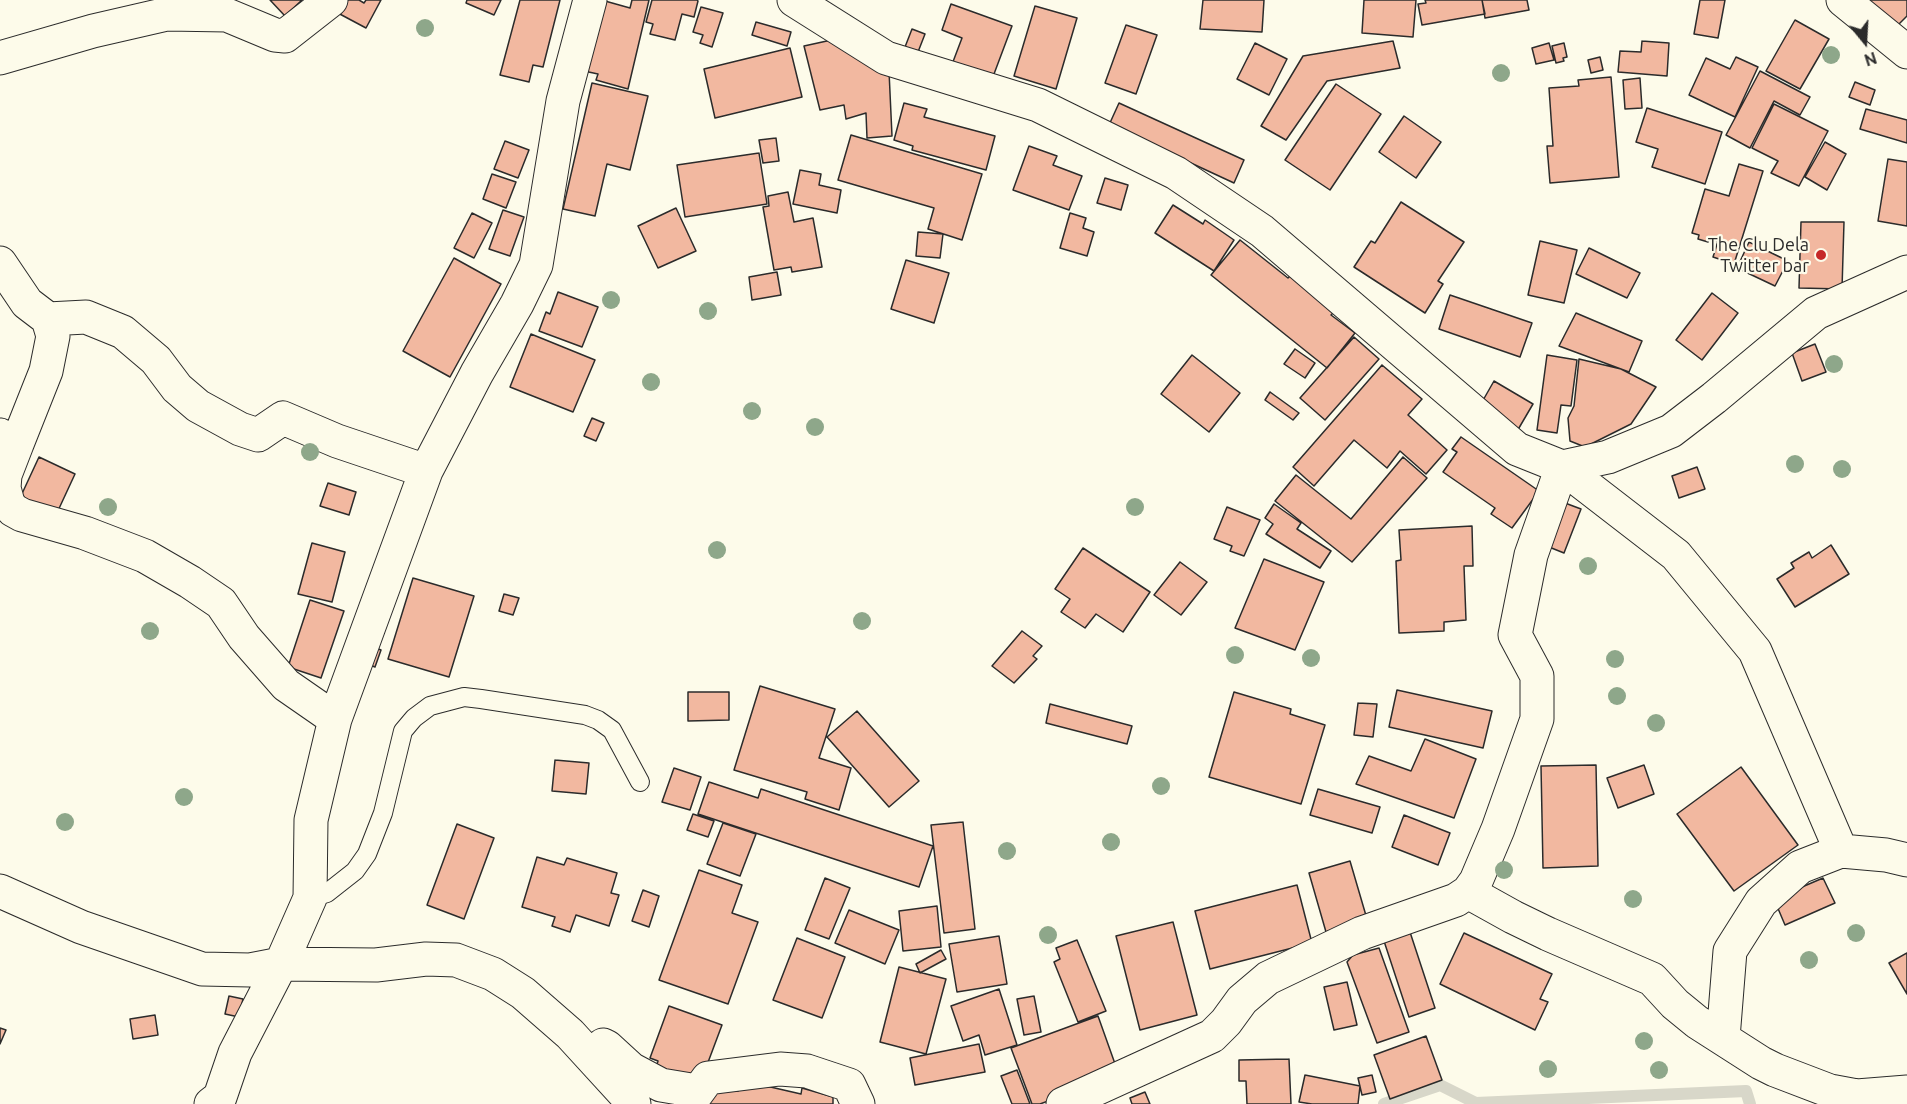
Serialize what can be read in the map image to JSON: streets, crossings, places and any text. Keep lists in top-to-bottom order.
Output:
{
  "places": ["The Clu Dela Twitter bar"],
  "north": "bottom"
}
